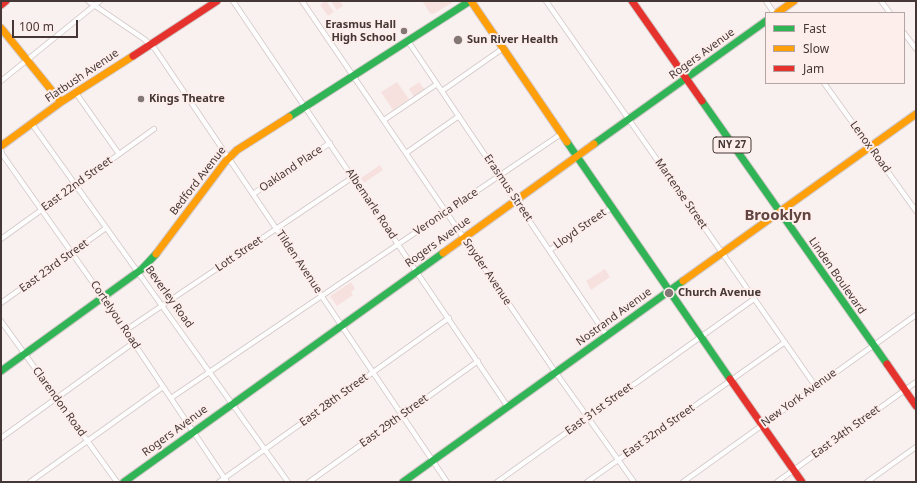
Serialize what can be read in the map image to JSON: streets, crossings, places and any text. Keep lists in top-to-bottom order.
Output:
{
  "streets": {
    "main road": [
      "Rogers Avenue",
      "Flatbush Avenue",
      "NY 27",
      "Bedford Avenue",
      "Linden Boulevard",
      "Nostrand Avenue"
    ],
    "street": [
      "Lenox Road",
      "Oakland Place",
      "East 22nd Street",
      "Erasmus Street",
      "Martense Street",
      "Albemarle Road",
      "Veronica Place",
      "Lloyd Street",
      "Lott Street",
      "Tilden Avenue",
      "East 23rd Street",
      "Snyder Avenue",
      "Beverley Road",
      "Cortelyou Road",
      "New York Avenue",
      "East 28th Street",
      "Clarendon Road",
      "East 31st Street",
      "East 29th Street",
      "East 32nd Street",
      "East 34th Street"
    ]
  },
  "crossings": [
    ["Rogers Avenue", "Erasmus Street"],
    ["Rogers Avenue", "Martense Street"],
    ["Rogers Avenue", "Albemarle Road"],
    ["Rogers Avenue", "Tilden Avenue"],
    ["Rogers Avenue", "Snyder Avenue"],
    ["Rogers Avenue", "Linden Boulevard"],
    ["Rogers Avenue", "Beverley Road"],
    ["Rogers Avenue", "Cortelyou Road"],
    ["Flatbush Avenue", "Tilden Avenue"],
    ["Flatbush Avenue", "Beverley Road"],
    ["Flatbush Avenue", "Cortelyou Road"],
    ["Lenox Road", "Nostrand Avenue"],
    ["Oakland Place", "Albemarle Road"],
    ["Oakland Place", "Tilden Avenue"],
    ["Bedford Avenue", "Erasmus Street"],
    ["Bedford Avenue", "Albemarle Road"],
    ["Bedford Avenue", "Tilden Avenue"],
    ["Bedford Avenue", "Snyder Avenue"],
    ["Bedford Avenue", "Beverley Road"],
    ["Bedford Avenue", "Cortelyou Road"],
    ["Bedford Avenue", "Clarendon Road"],
    ["East 22nd Street", "Beverley Road"],
    ["East 22nd Street", "Cortelyou Road"],
    ["Erasmus Street", "Veronica Place"],
    ["Erasmus Street", "Lloyd Street"],
    ["Erasmus Street", "Nostrand Avenue"],
    ["Martense Street", "Nostrand Avenue"],
    ["Martense Street", "New York Avenue"],
    ["Martense Street", "East 31st Street"],
    ["Martense Street", "East 32nd Street"],
    ["Albemarle Road", "Veronica Place"],
    ["Albemarle Road", "Lott Street"],
    ["Albemarle Road", "Nostrand Avenue"],
    ["Albemarle Road", "East 28th Street"],
    ["Albemarle Road", "East 29th Street"],
    ["Veronica Place", "Tilden Avenue"],
    ["Veronica Place", "Snyder Avenue"],
    ["Veronica Place", "Beverley Road"],
    ["Veronica Place", "Cortelyou Road"],
    ["Lott Street", "Tilden Avenue"],
    ["Lott Street", "Beverley Road"],
    ["Lott Street", "Cortelyou Road"],
    ["Tilden Avenue", "Nostrand Avenue"],
    ["Tilden Avenue", "East 28th Street"],
    ["Tilden Avenue", "East 29th Street"],
    ["East 23rd Street", "Beverley Road"],
    ["East 23rd Street", "Cortelyou Road"],
    ["Snyder Avenue", "Nostrand Avenue"],
    ["Snyder Avenue", "East 31st Street"],
    ["Snyder Avenue", "East 32nd Street"],
    ["Linden Boulevard", "Nostrand Avenue"],
    ["Linden Boulevard", "New York Avenue"],
    ["Linden Boulevard", "East 34th Street"],
    ["Beverley Road", "East 28th Street"],
    ["Cortelyou Road", "East 28th Street"]
  ],
  "districts": ["Brooklyn"],
  "places": [
    "Erasmus Hall High School",
    "Sun River Health",
    "Kings Theatre",
    "Church Avenue"
  ],
  "legend": ["Fast", "Slow", "Jam"],
  "scale_bar": "100 m"
}
